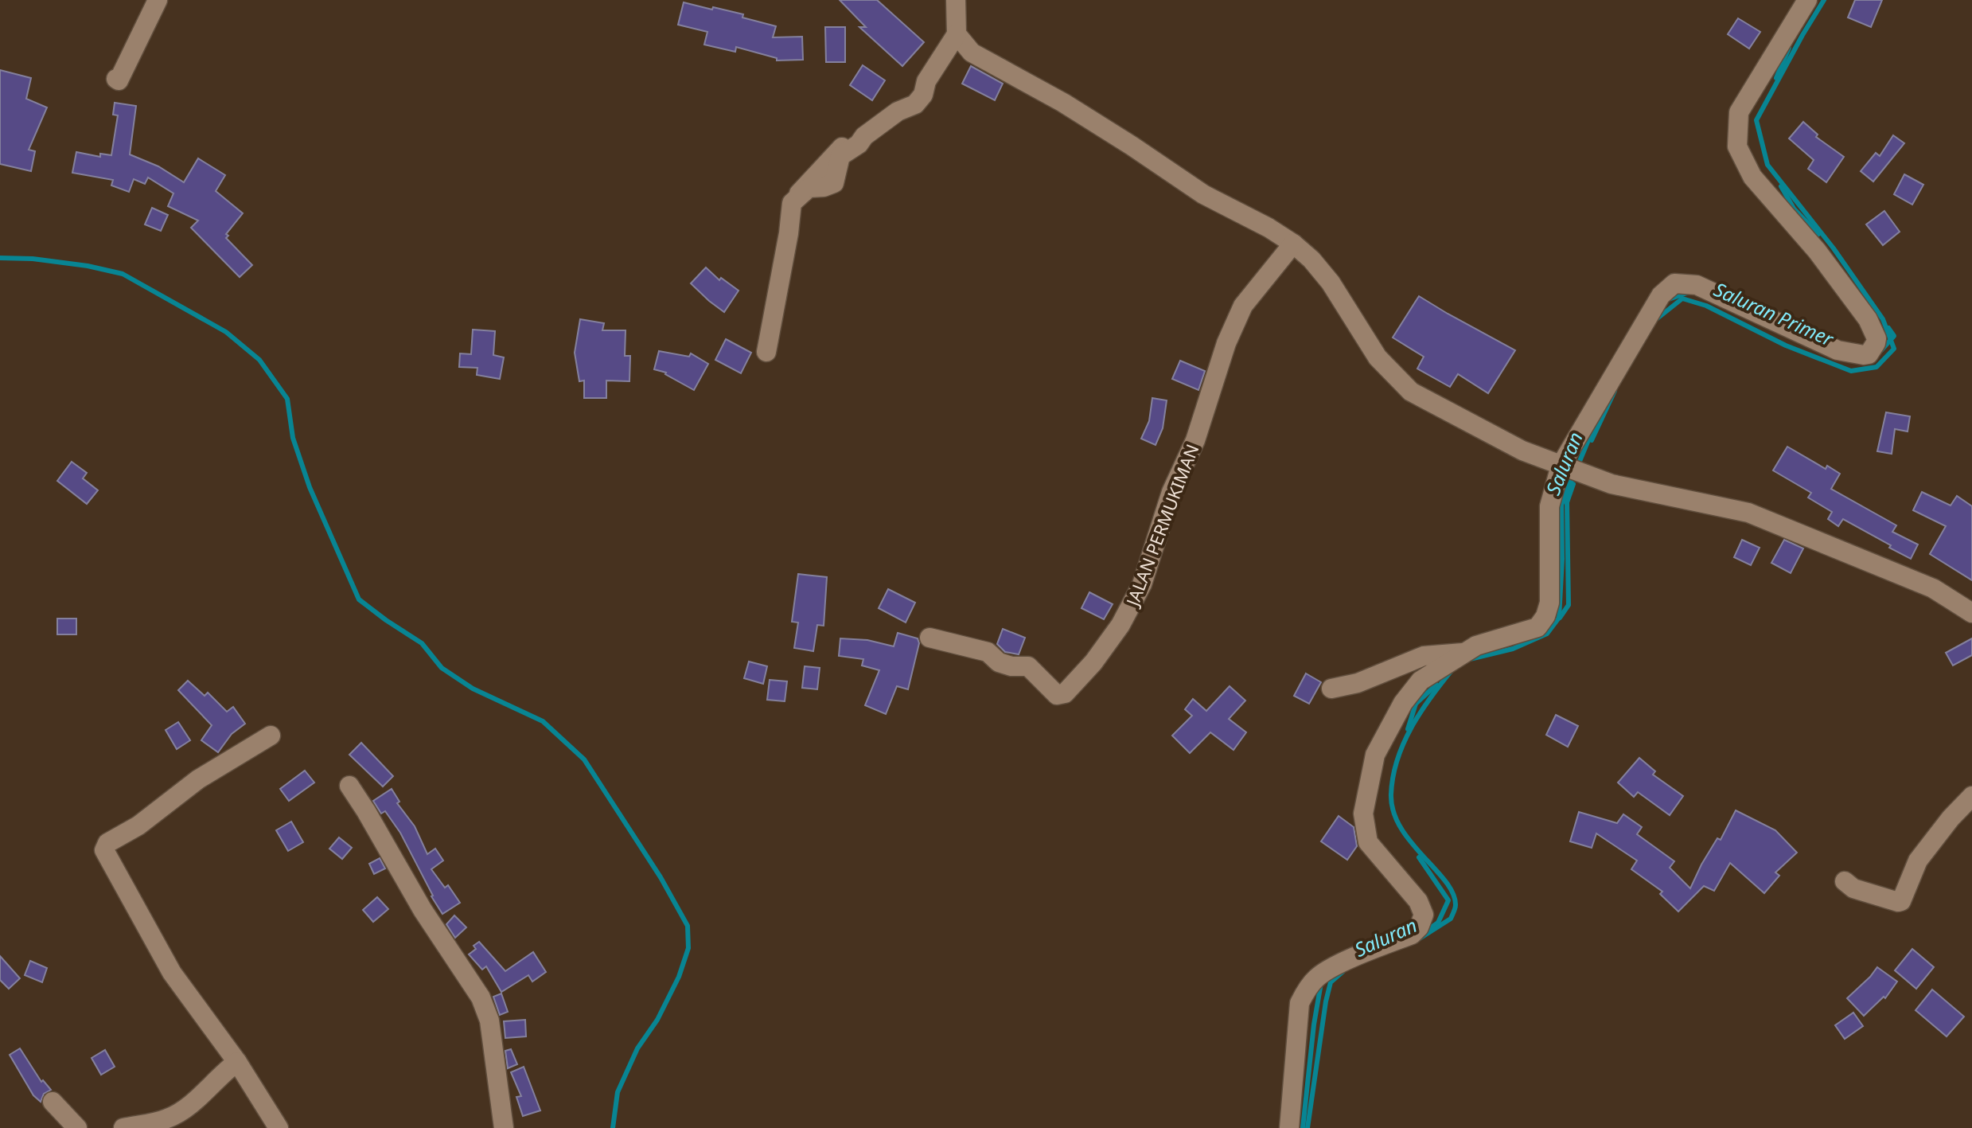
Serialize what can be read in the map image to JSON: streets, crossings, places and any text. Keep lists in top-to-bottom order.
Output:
{
  "streets": {
    "street": ["JALAN PERMUKIMAN"]
  },
  "water": ["Saluran Primer", "Saluran"]
}
